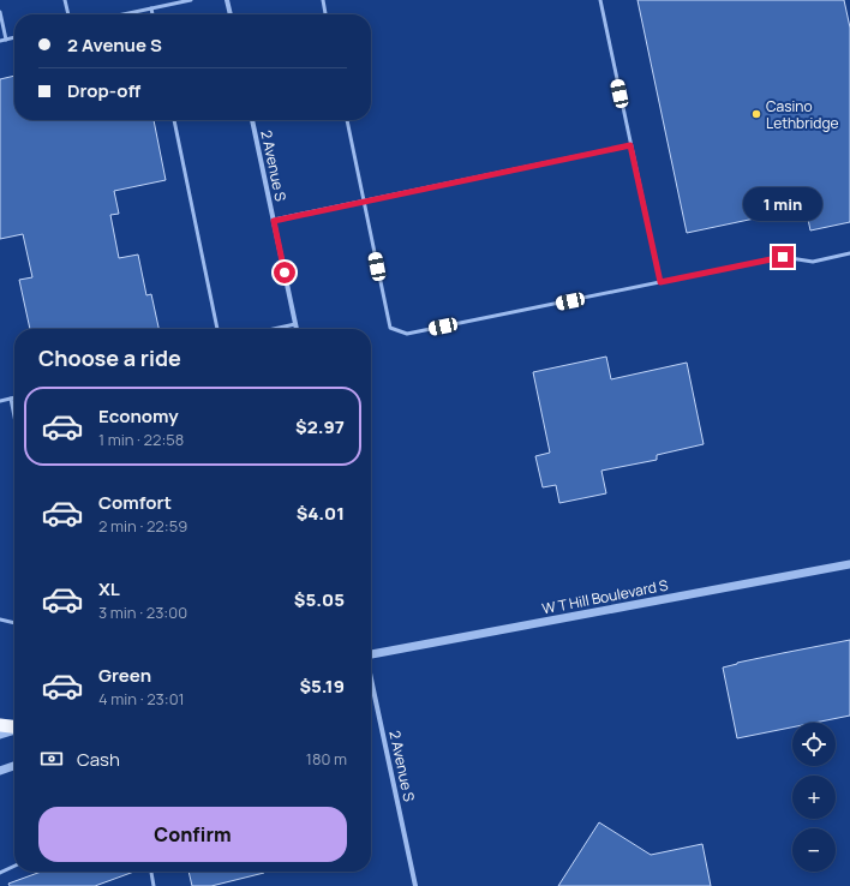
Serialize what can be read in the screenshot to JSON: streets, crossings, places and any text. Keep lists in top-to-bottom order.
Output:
{
  "streets": {
    "street": ["2 Avenue S", "W T Hill Boulevard S"]
  },
  "places": ["Casino Lethbridge"],
  "page": {
    "banner": ["2 Avenue S", "Drop-off"],
    "bubble": "1 min",
    "heading": "Choose a ride",
    "list": [
      {
        "name": "Economy",
        "note": "1 min · 22:58",
        "value": "$2.97"
      },
      {
        "name": "Comfort",
        "note": "2 min · 22:59",
        "value": "$4.01"
      },
      {
        "name": "XL",
        "note": "3 min · 23:00",
        "value": "$5.05"
      },
      {
        "name": "Green",
        "note": "4 min · 23:01",
        "value": "$5.19"
      }
    ],
    "map_buttons": ["+", "−"],
    "pay": ["Cash", "180 m"],
    "buttons": "Confirm"
  }
}
